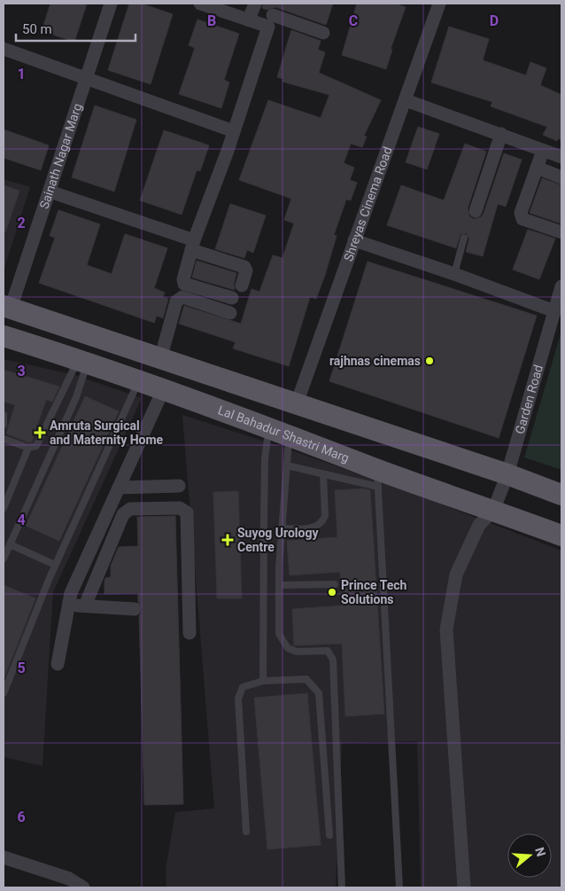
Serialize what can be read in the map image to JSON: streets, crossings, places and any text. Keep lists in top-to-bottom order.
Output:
{
  "streets": {
    "main road": ["Lal Bahadur Shastri Marg"],
    "street": ["Sainath Nagar Marg", "Shreyas Cinema Road", "Garden Road"]
  },
  "crossings": [
    ["Garden Road", "Lal Bahadur Shastri Marg"]
  ],
  "places": {
    "other": ["rajhnas cinemas", "Prince Tech Solutions"],
    "health": ["Amruta Surgical and Maternity Home", "Suyog Urology Centre"]
  },
  "scale_bar": "50 m",
  "north": "right",
  "grid": {
    "columns": ["B", "C", "D"],
    "rows": [
      "1",
      "2",
      "3",
      "4",
      "5",
      "6"
    ]
  }
}
